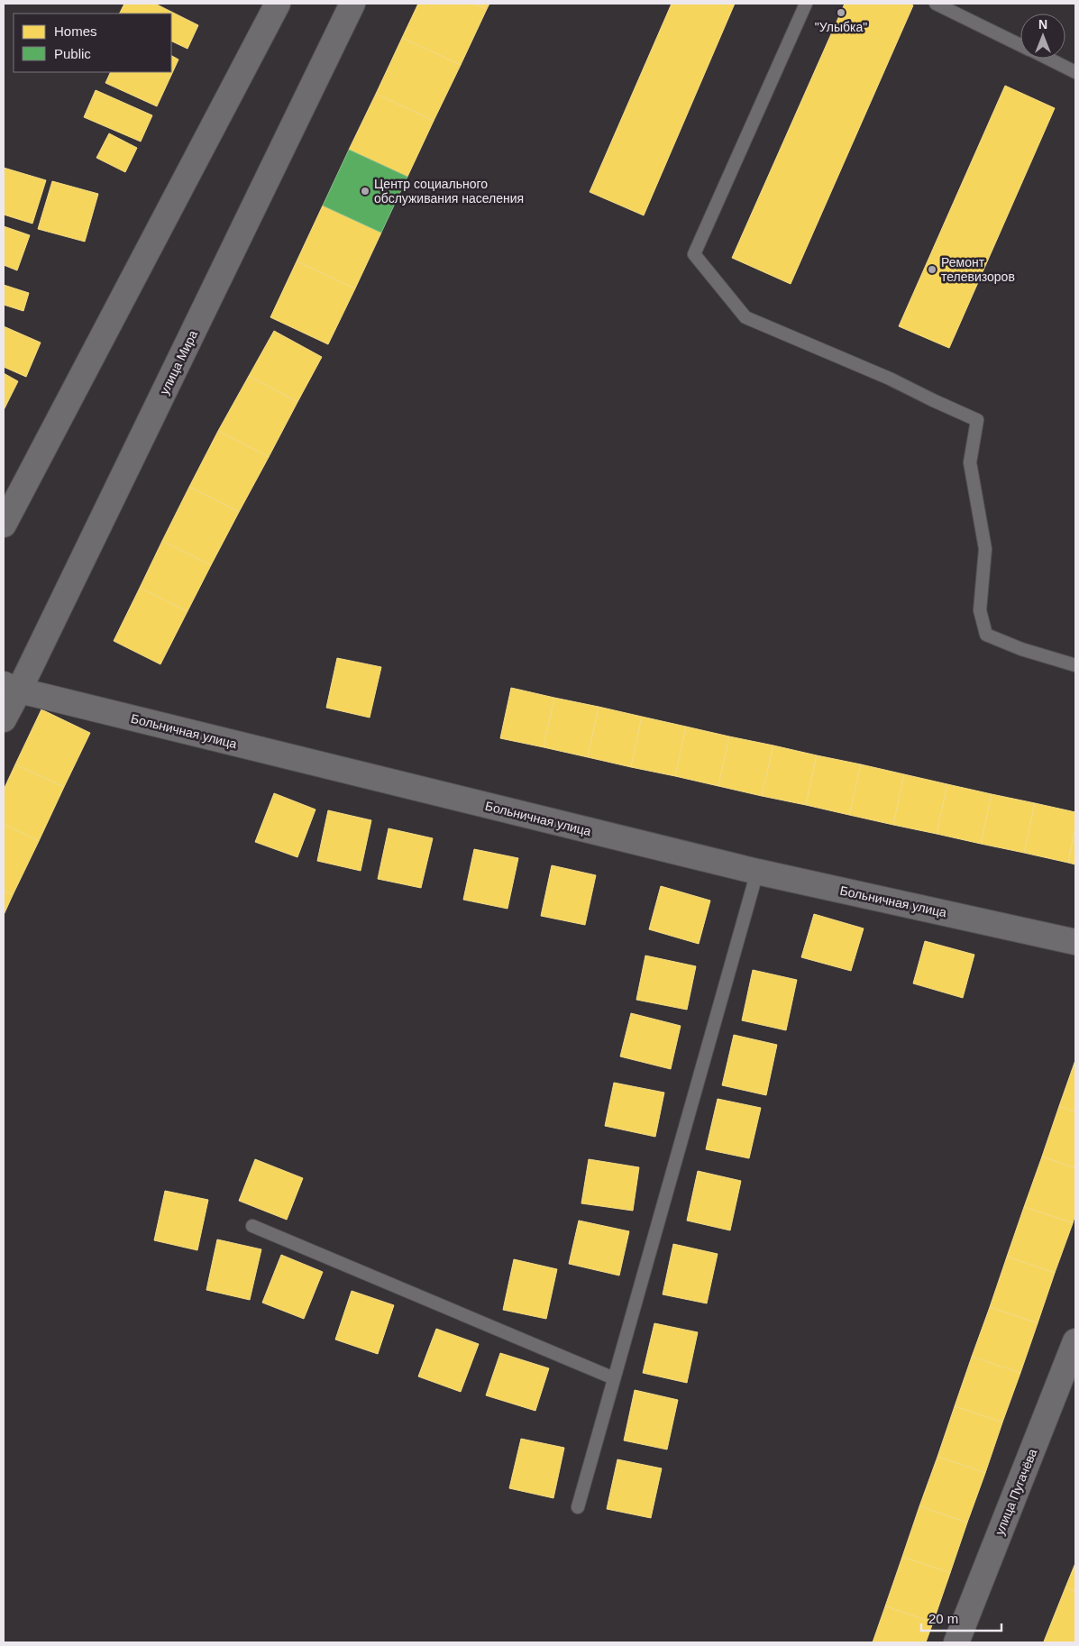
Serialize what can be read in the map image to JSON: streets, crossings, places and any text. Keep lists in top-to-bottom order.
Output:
{
  "streets": {
    "street": ["улица Мира", "Больничная улица", "улица Пугачёва"]
  },
  "crossings": [
    ["улица Мира", "Больничная улица"]
  ],
  "places": ["\"Улыбка\"", "Центр социального обслуживания населения", "Ремонт телевизоров"],
  "legend": ["Homes", "Public"],
  "scale_bar": "20 m",
  "north": "top"
}
